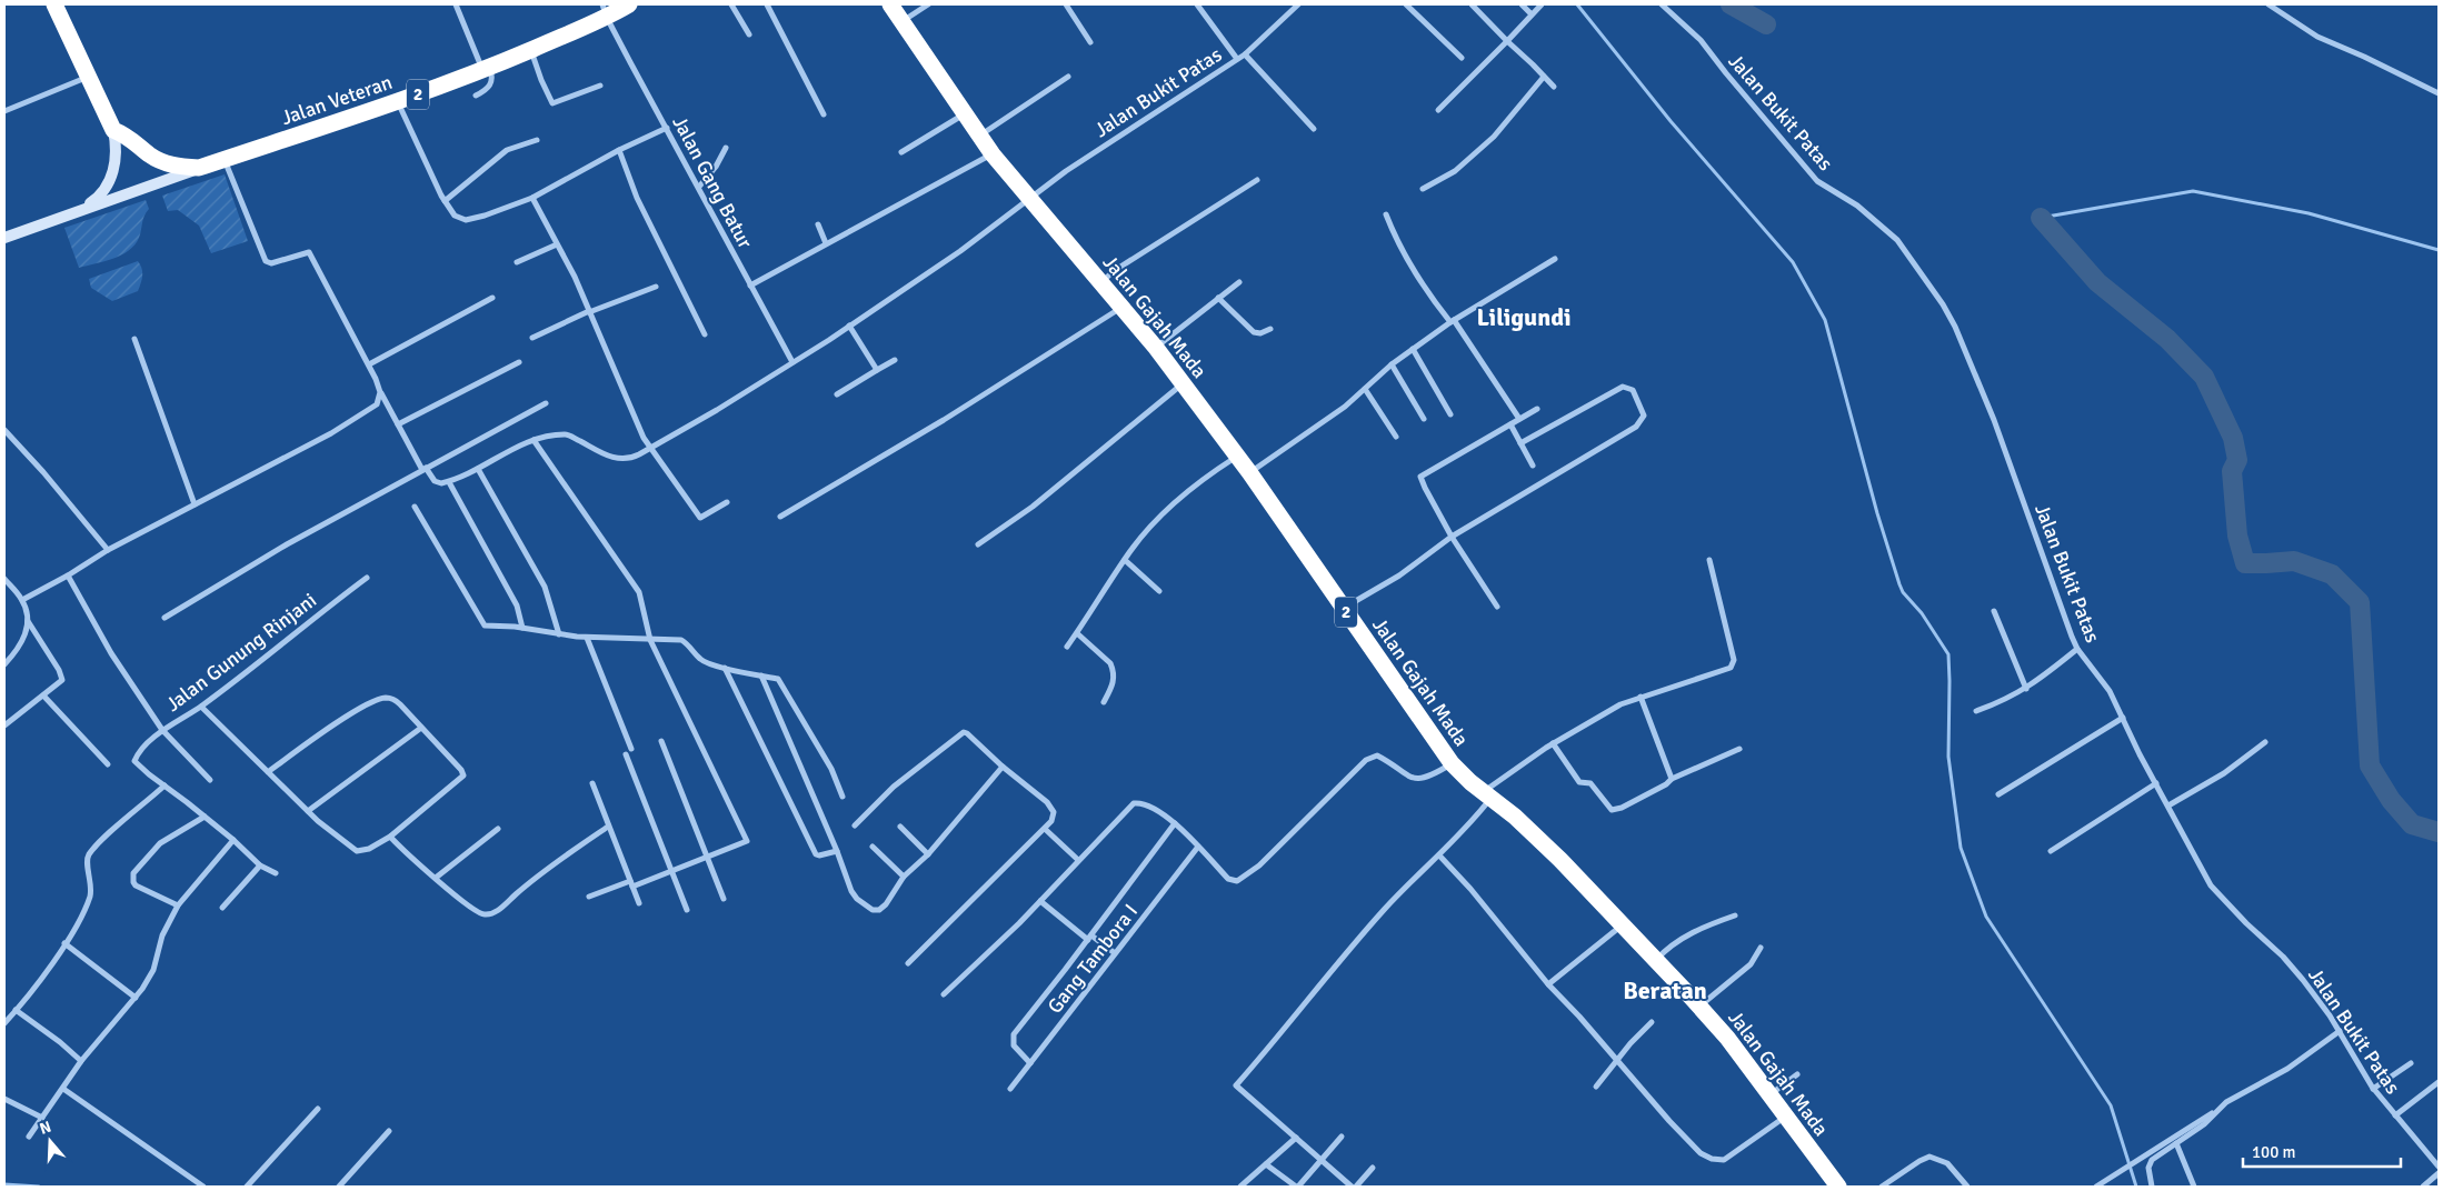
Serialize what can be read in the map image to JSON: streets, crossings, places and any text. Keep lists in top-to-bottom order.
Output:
{
  "streets": {
    "highway": ["2", "Jalan Veteran", "Jalan Gajah Mada"],
    "street": [
      "Jalan Bukit Patas",
      "Jalan Gang Batur",
      "Jalan Gunung Rinjani",
      "Gang Tambora I"
    ]
  },
  "crossings": [
    ["Jalan Bukit Patas", "Jalan Gajah Mada"],
    ["2", "Jalan Veteran"],
    ["Jalan Veteran", "Jalan Gang Batur"]
  ],
  "districts": ["Liligundi", "Beratan"],
  "scale_bar": "100 m",
  "north": "top"
}
